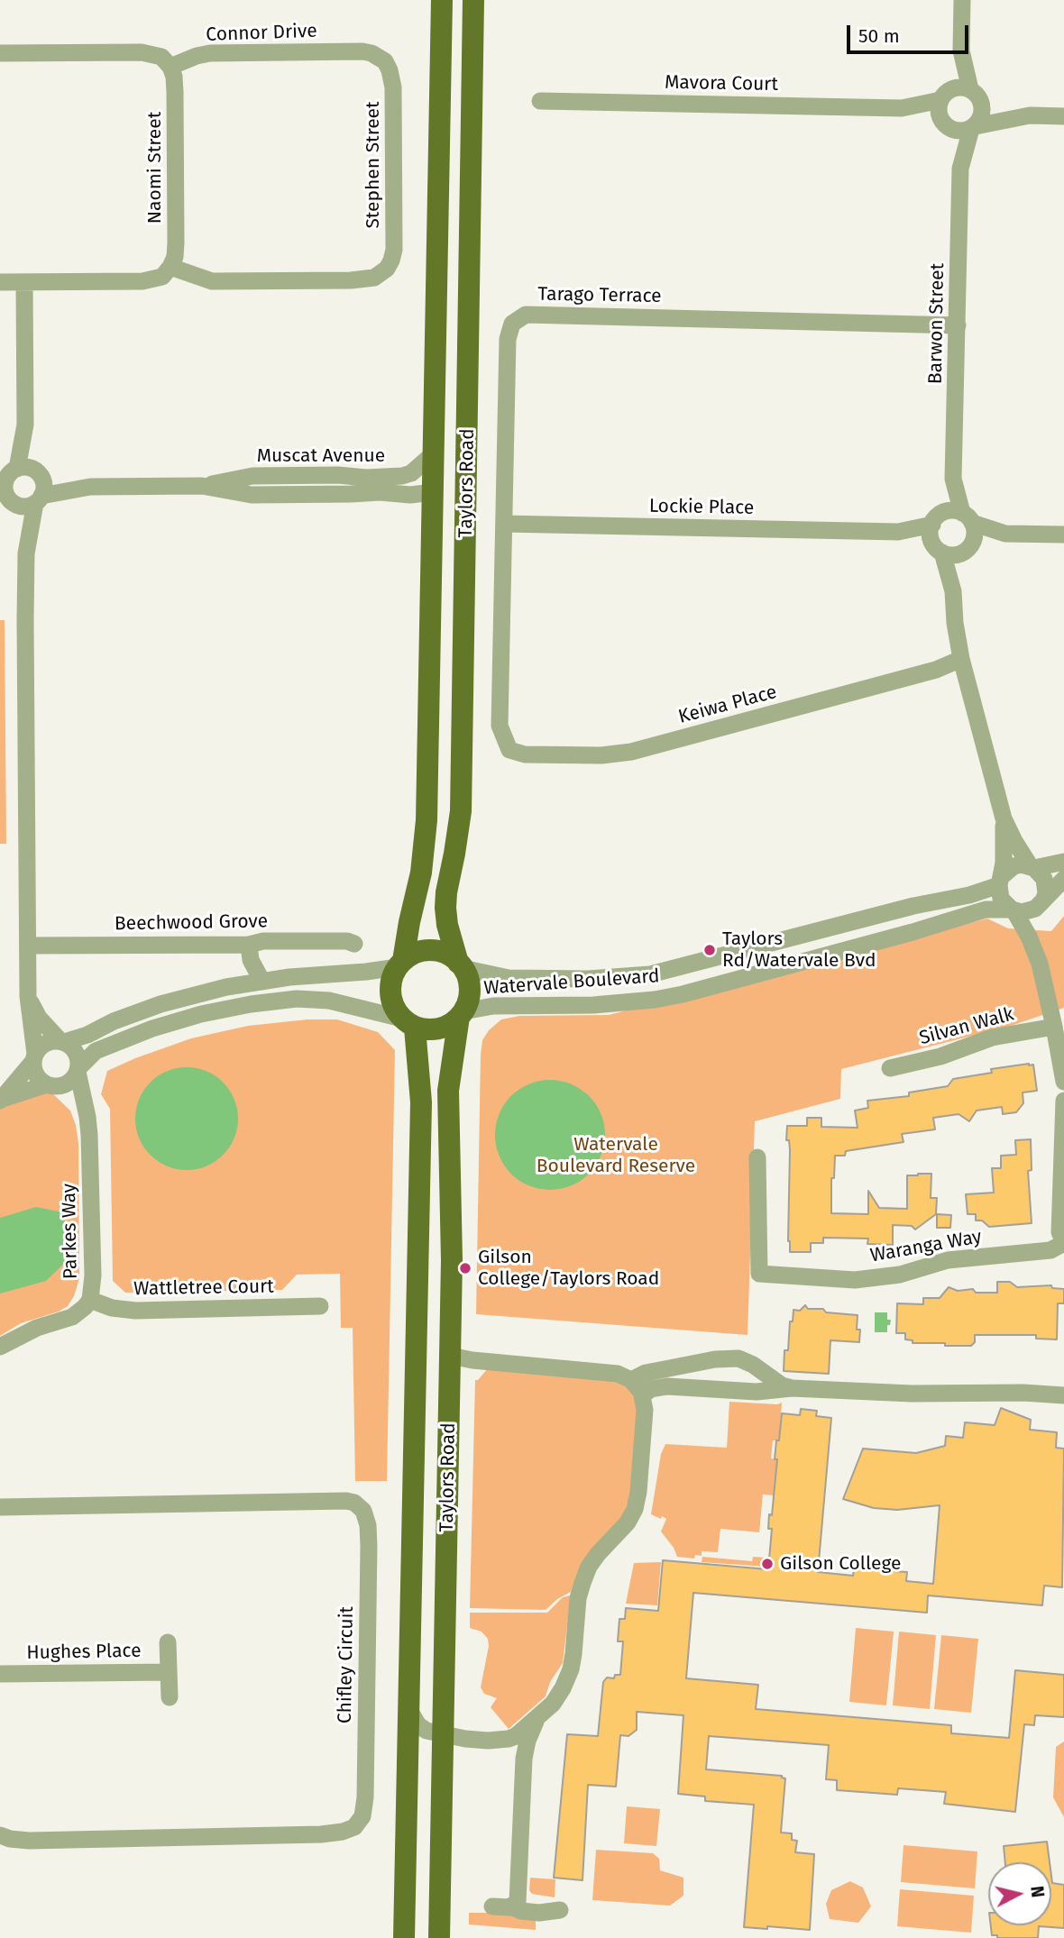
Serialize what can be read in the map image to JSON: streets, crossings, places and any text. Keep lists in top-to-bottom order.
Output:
{
  "streets": {
    "main road": ["Taylors Road"],
    "street": [
      "Connor Drive",
      "Mavora Court",
      "Stephen Street",
      "Naomi Street",
      "Tarago Terrace",
      "Barwon Street",
      "Muscat Avenue",
      "Lockie Place",
      "Keiwa Place",
      "Beechwood Grove",
      "Watervale Boulevard",
      "Silvan Walk",
      "Parkes Way",
      "Waranga Way",
      "Wattletree Court",
      "Hughes Place",
      "Chifley Circuit"
    ]
  },
  "crossings": [
    ["Connor Drive", "Stephen Street"],
    ["Connor Drive", "Naomi Street"],
    ["Mavora Court", "Barwon Street"],
    ["Stephen Street", "Naomi Street"],
    ["Tarago Terrace", "Barwon Street"],
    ["Tarago Terrace", "Lockie Place"],
    ["Tarago Terrace", "Keiwa Place"],
    ["Barwon Street", "Lockie Place"],
    ["Muscat Avenue", "Taylors Road"],
    ["Taylors Road", "Watervale Boulevard"],
    ["Parkes Way", "Wattletree Court"]
  ],
  "parks": ["Watervale Boulevard Reserve"],
  "places": ["Taylors Rd/Watervale Bvd", "Gilson College/Taylors Road", "Gilson College"],
  "scale_bar": "50 m",
  "north": "right"
}
